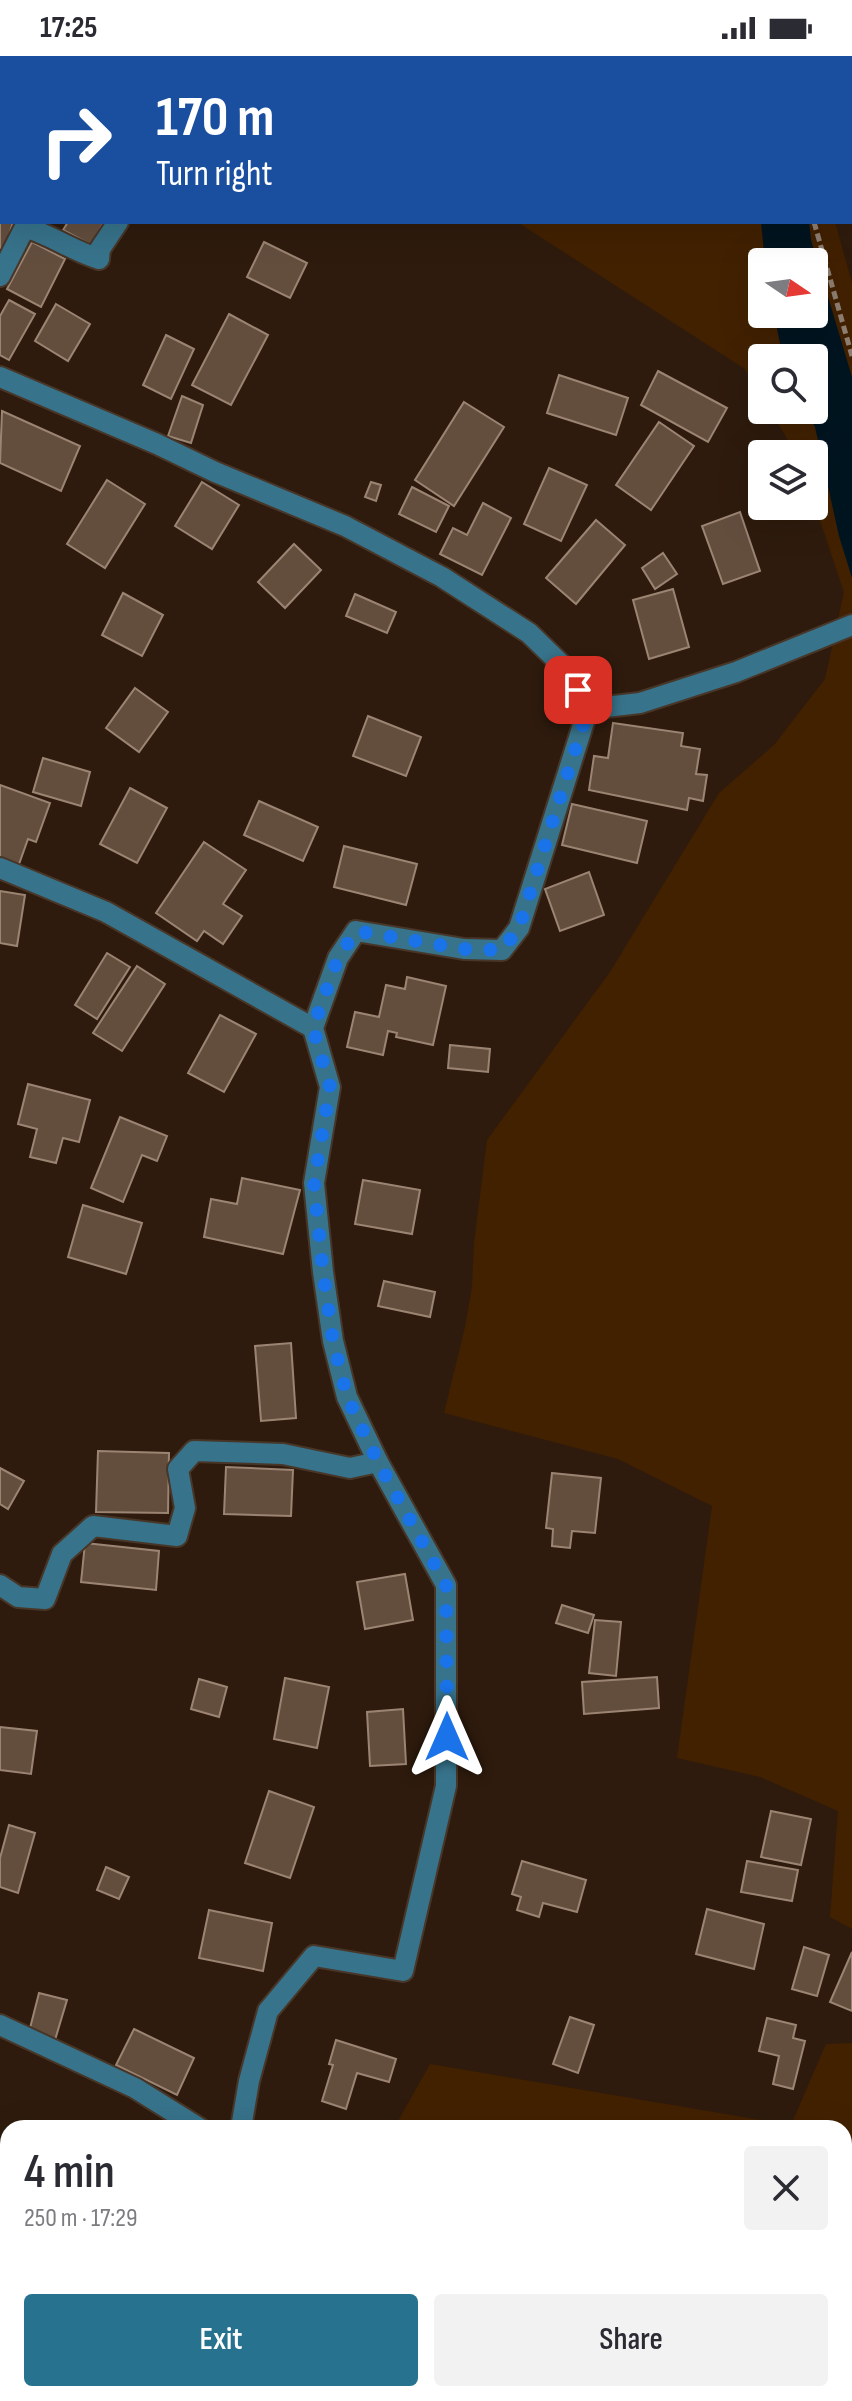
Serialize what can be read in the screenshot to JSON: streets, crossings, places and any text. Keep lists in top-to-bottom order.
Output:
{
  "north": "right",
  "page": {
    "status": "17:25",
    "turn": ["170 m", "Turn right"],
    "heading": ["4 min", "250 m · 17:29"],
    "buttons": ["Exit", "Share"]
  }
}
